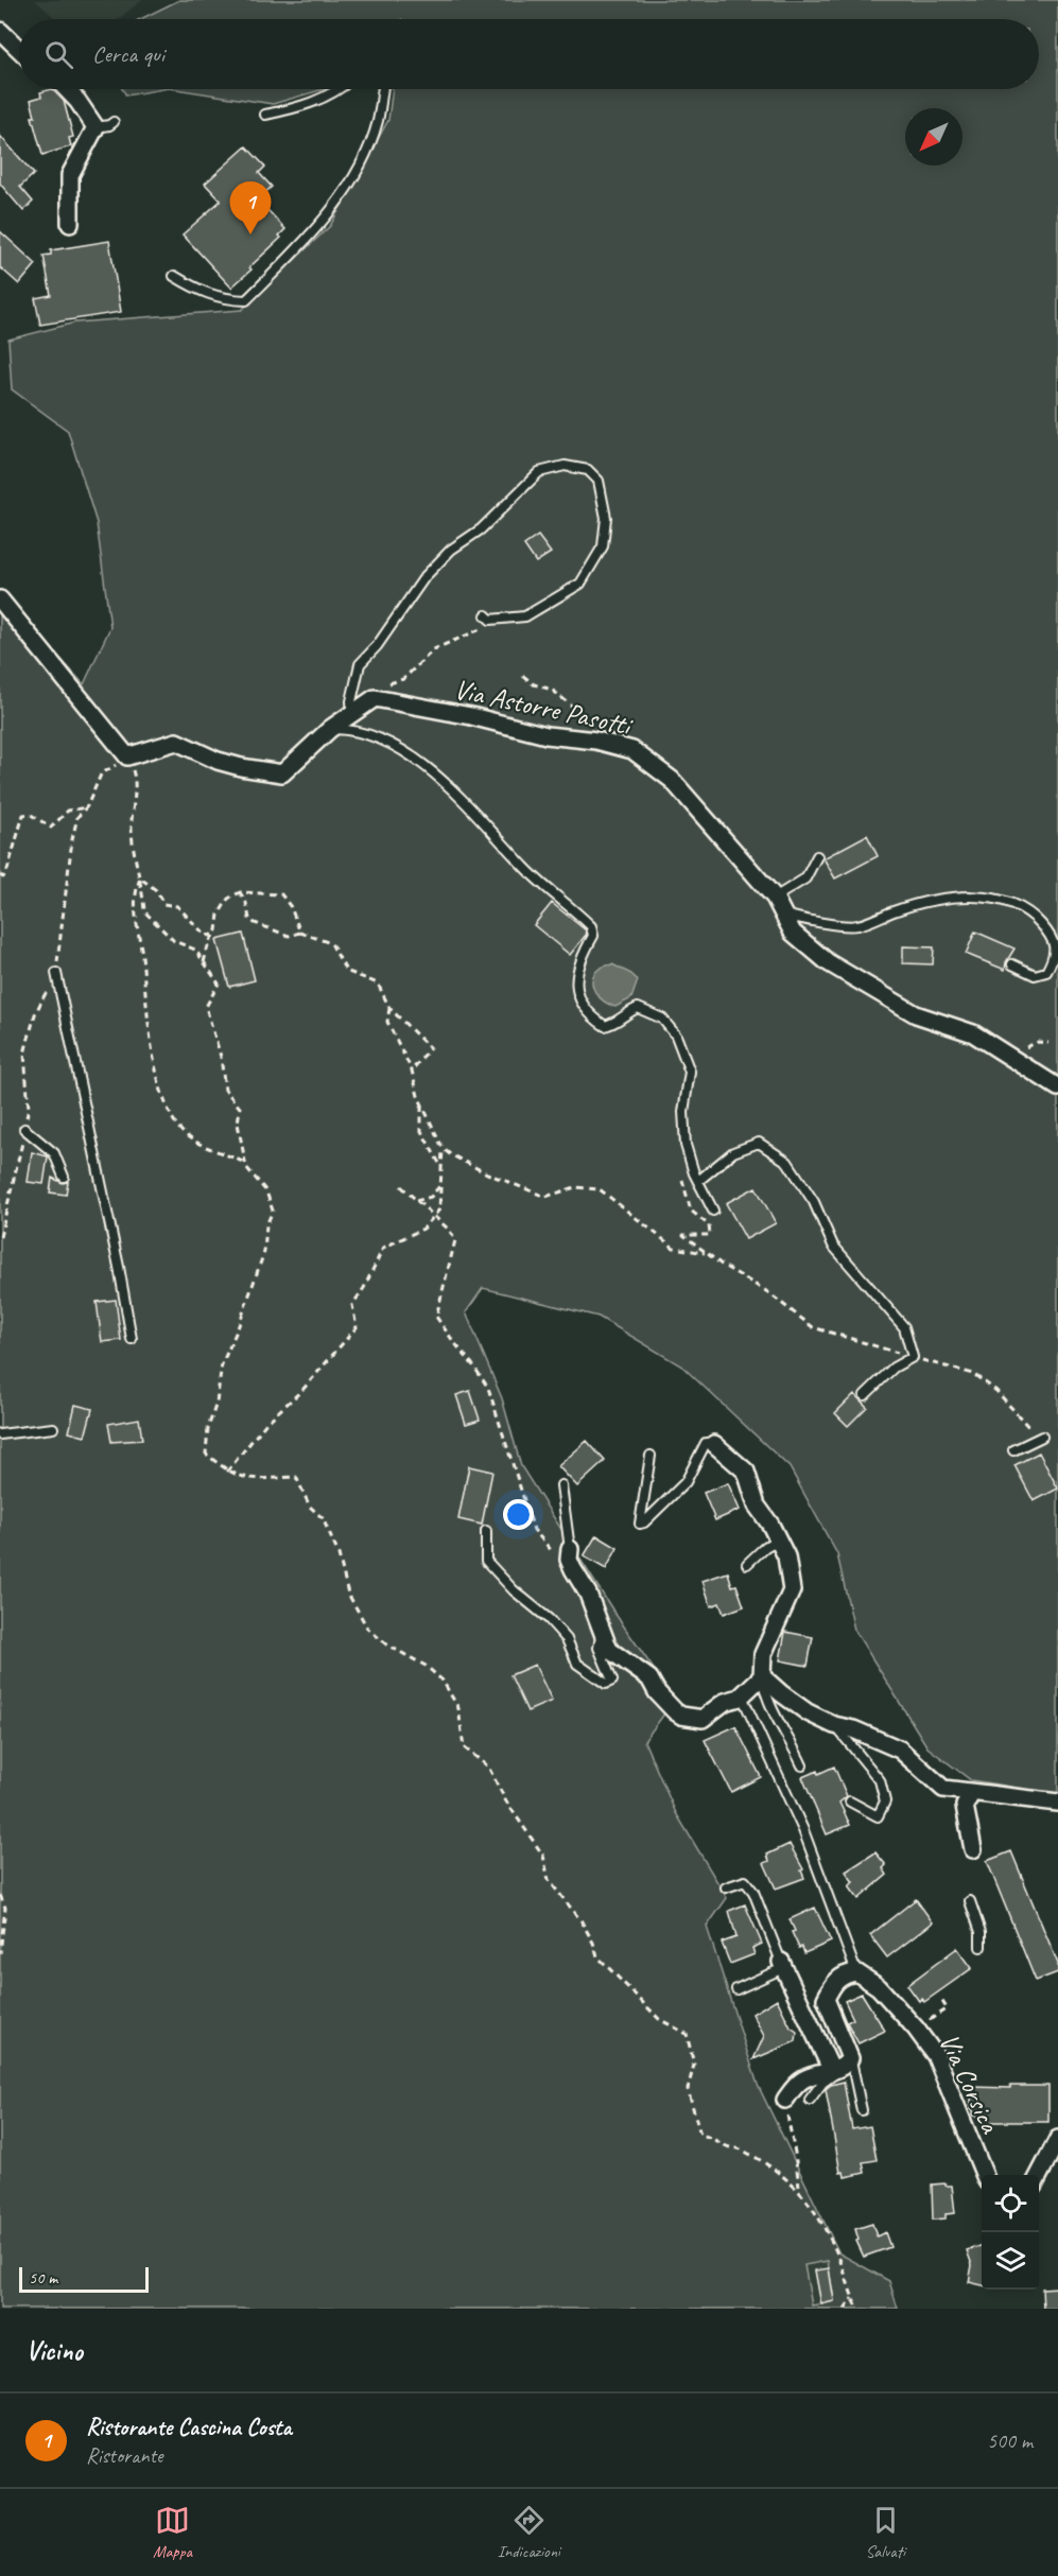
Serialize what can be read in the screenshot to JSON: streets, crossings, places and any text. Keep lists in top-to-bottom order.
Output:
{
  "streets": {
    "street": ["Via Astorre Pasotti", "Via Corsica"]
  },
  "scale_bar": "50 m",
  "north": "bottom left",
  "page": {
    "search": "Cerca qui",
    "pins": "1",
    "scale": "50 m",
    "heading": "Vicino",
    "list": [
      {
        "mark": "1",
        "name": "Ristorante Cascina Costa",
        "note": "Ristorante",
        "value": "500 m"
      }
    ],
    "nav": ["Mappa", "Indicazioni", "Salvati"]
  }
}
